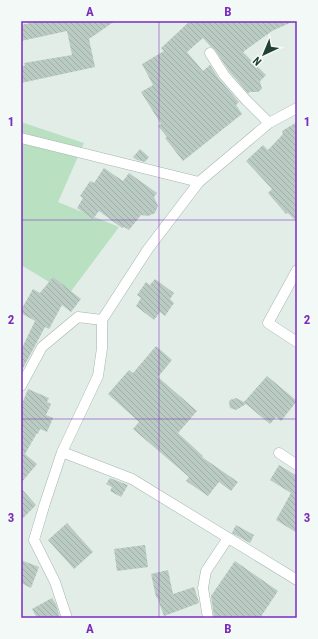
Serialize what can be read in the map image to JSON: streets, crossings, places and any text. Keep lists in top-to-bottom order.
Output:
{
  "north": "bottom left",
  "grid": {
    "columns": ["A", "B"],
    "rows": ["1", "2", "3"]
  }
}
